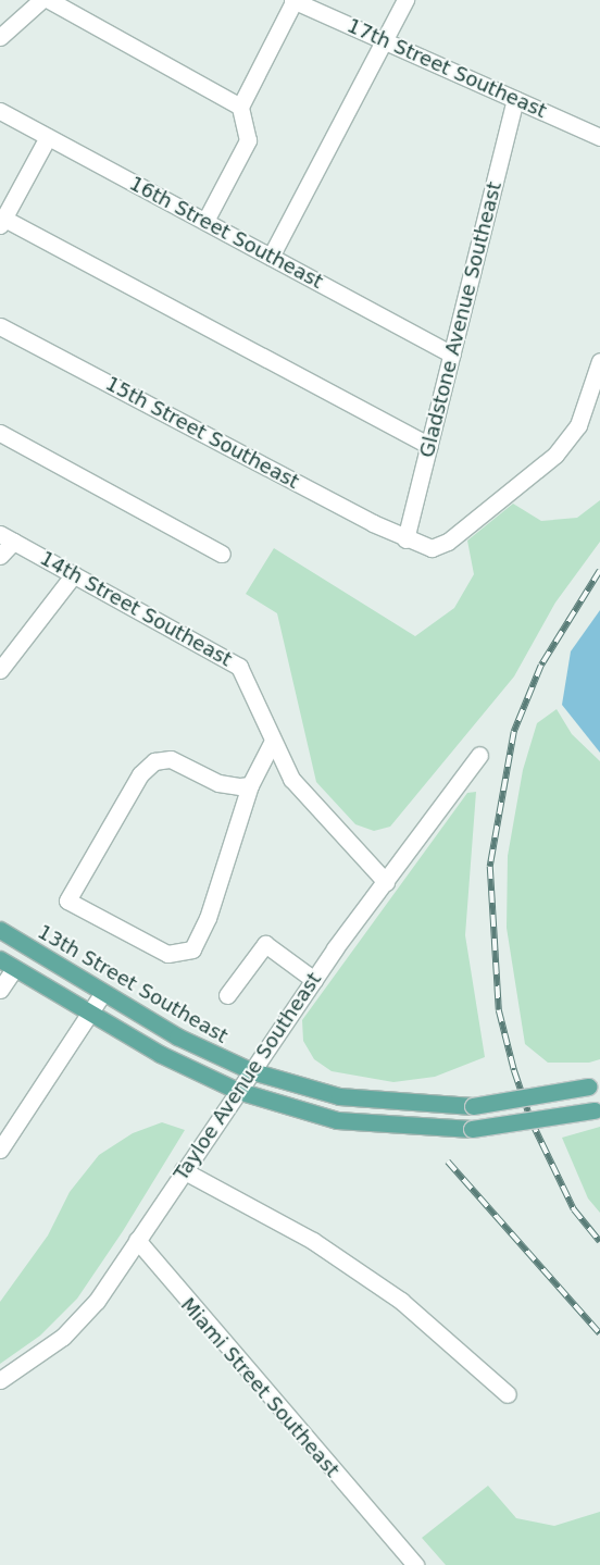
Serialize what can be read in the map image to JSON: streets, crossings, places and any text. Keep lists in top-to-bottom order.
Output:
{
  "streets": {
    "main road": ["13th Street Southeast"],
    "street": [
      "17th Street Southeast",
      "16th Street Southeast",
      "Gladstone Avenue Southeast",
      "15th Street Southeast",
      "14th Street Southeast",
      "Tayloe Avenue Southeast",
      "Miami Street Southeast"
    ]
  },
  "crossings": [
    ["17th Street Southeast", "Gladstone Avenue Southeast"],
    ["16th Street Southeast", "Gladstone Avenue Southeast"],
    ["Gladstone Avenue Southeast", "15th Street Southeast"],
    ["14th Street Southeast", "Tayloe Avenue Southeast"],
    ["13th Street Southeast", "Tayloe Avenue Southeast"],
    ["Tayloe Avenue Southeast", "Miami Street Southeast"]
  ]
}
